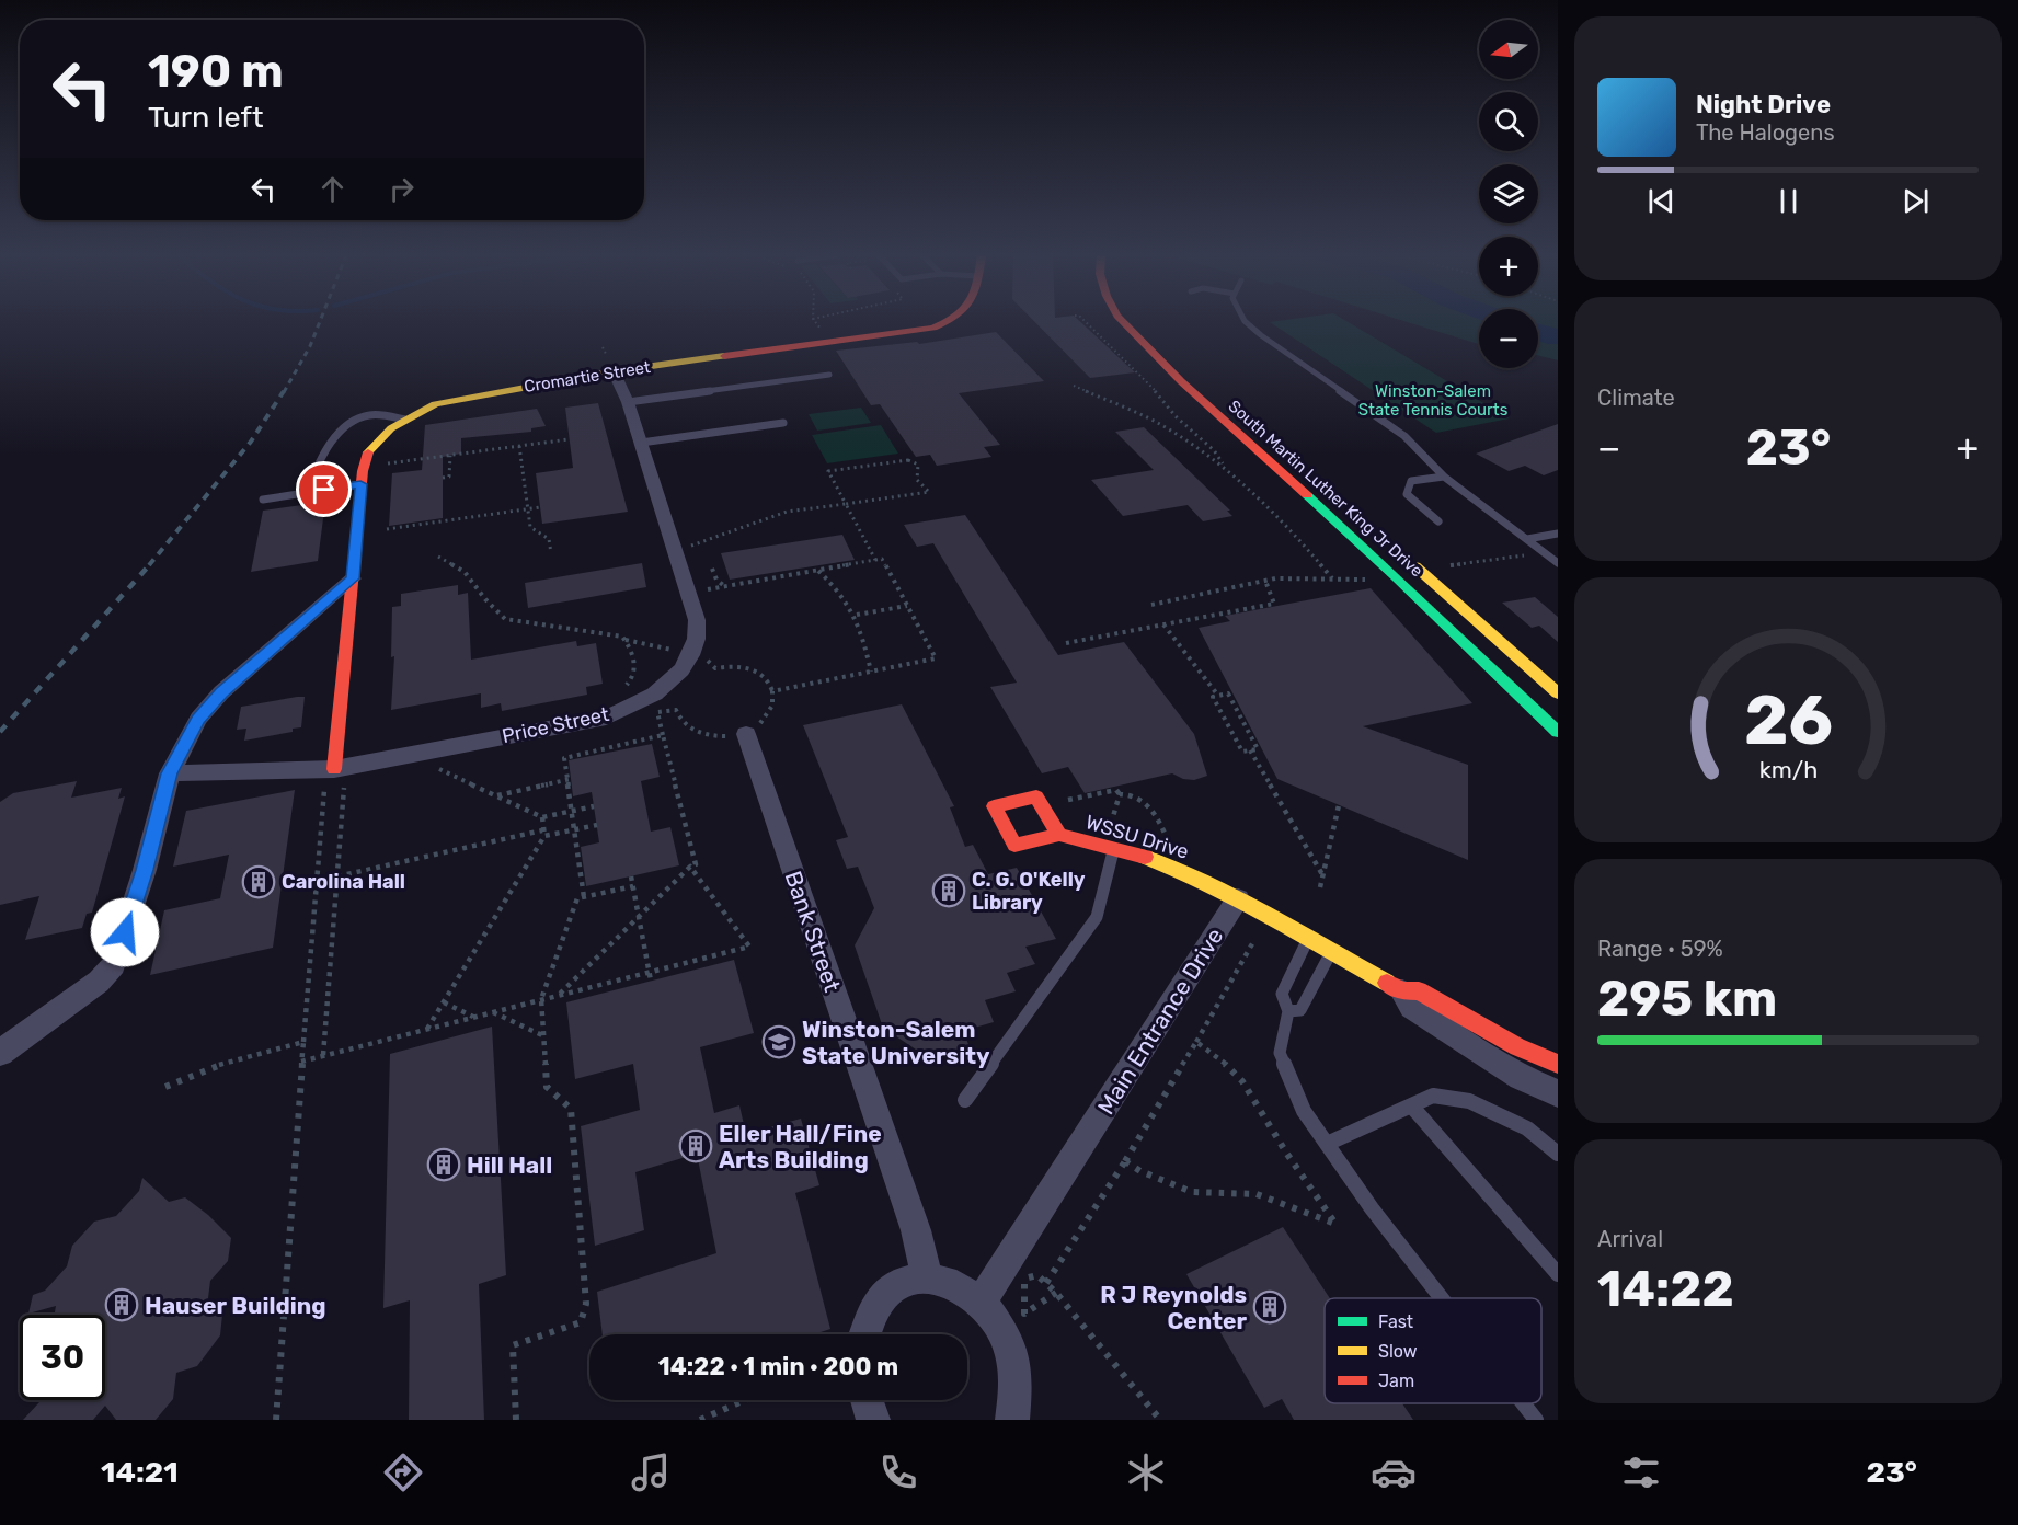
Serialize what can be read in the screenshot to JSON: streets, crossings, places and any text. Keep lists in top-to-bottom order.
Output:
{
  "streets": {
    "street": [
      "Cromartie Street",
      "South Martin Luther King Jr Drive",
      "Price Street",
      "WSSU Drive",
      "Bank Street",
      "Main Entrance Drive"
    ]
  },
  "crossings": [
    ["Cromartie Street", "Price Street"],
    ["WSSU Drive", "Main Entrance Drive"]
  ],
  "parks": ["Winston-Salem State Tennis Courts"],
  "places": {
    "building": [
      "Carolina Hall",
      "C. G. O'Kelly Library",
      "Eller Hall/Fine Arts Building",
      "Hill Hall",
      "Hauser Building",
      "R J Reynolds Center"
    ],
    "school or university": ["Winston-Salem State University"]
  },
  "legend": ["Fast", "Slow", "Jam"],
  "north": "left",
  "page": {
    "map_buttons": ["+", "−"],
    "turn": ["190 m", "Turn left"],
    "song": ["Night Drive", "The Halogens"],
    "tile": [
      "Climate",
      ["Range · 59%", "295 km"],
      ["Arrival", "14:22"]
    ],
    "heat": ["−", "23°", "+"],
    "limit": "30",
    "trip": "14:22 · 1 min · 200 m",
    "tabs": ["14:21", "23°"],
    "gauge": ["26", "km/h"]
  }
}
